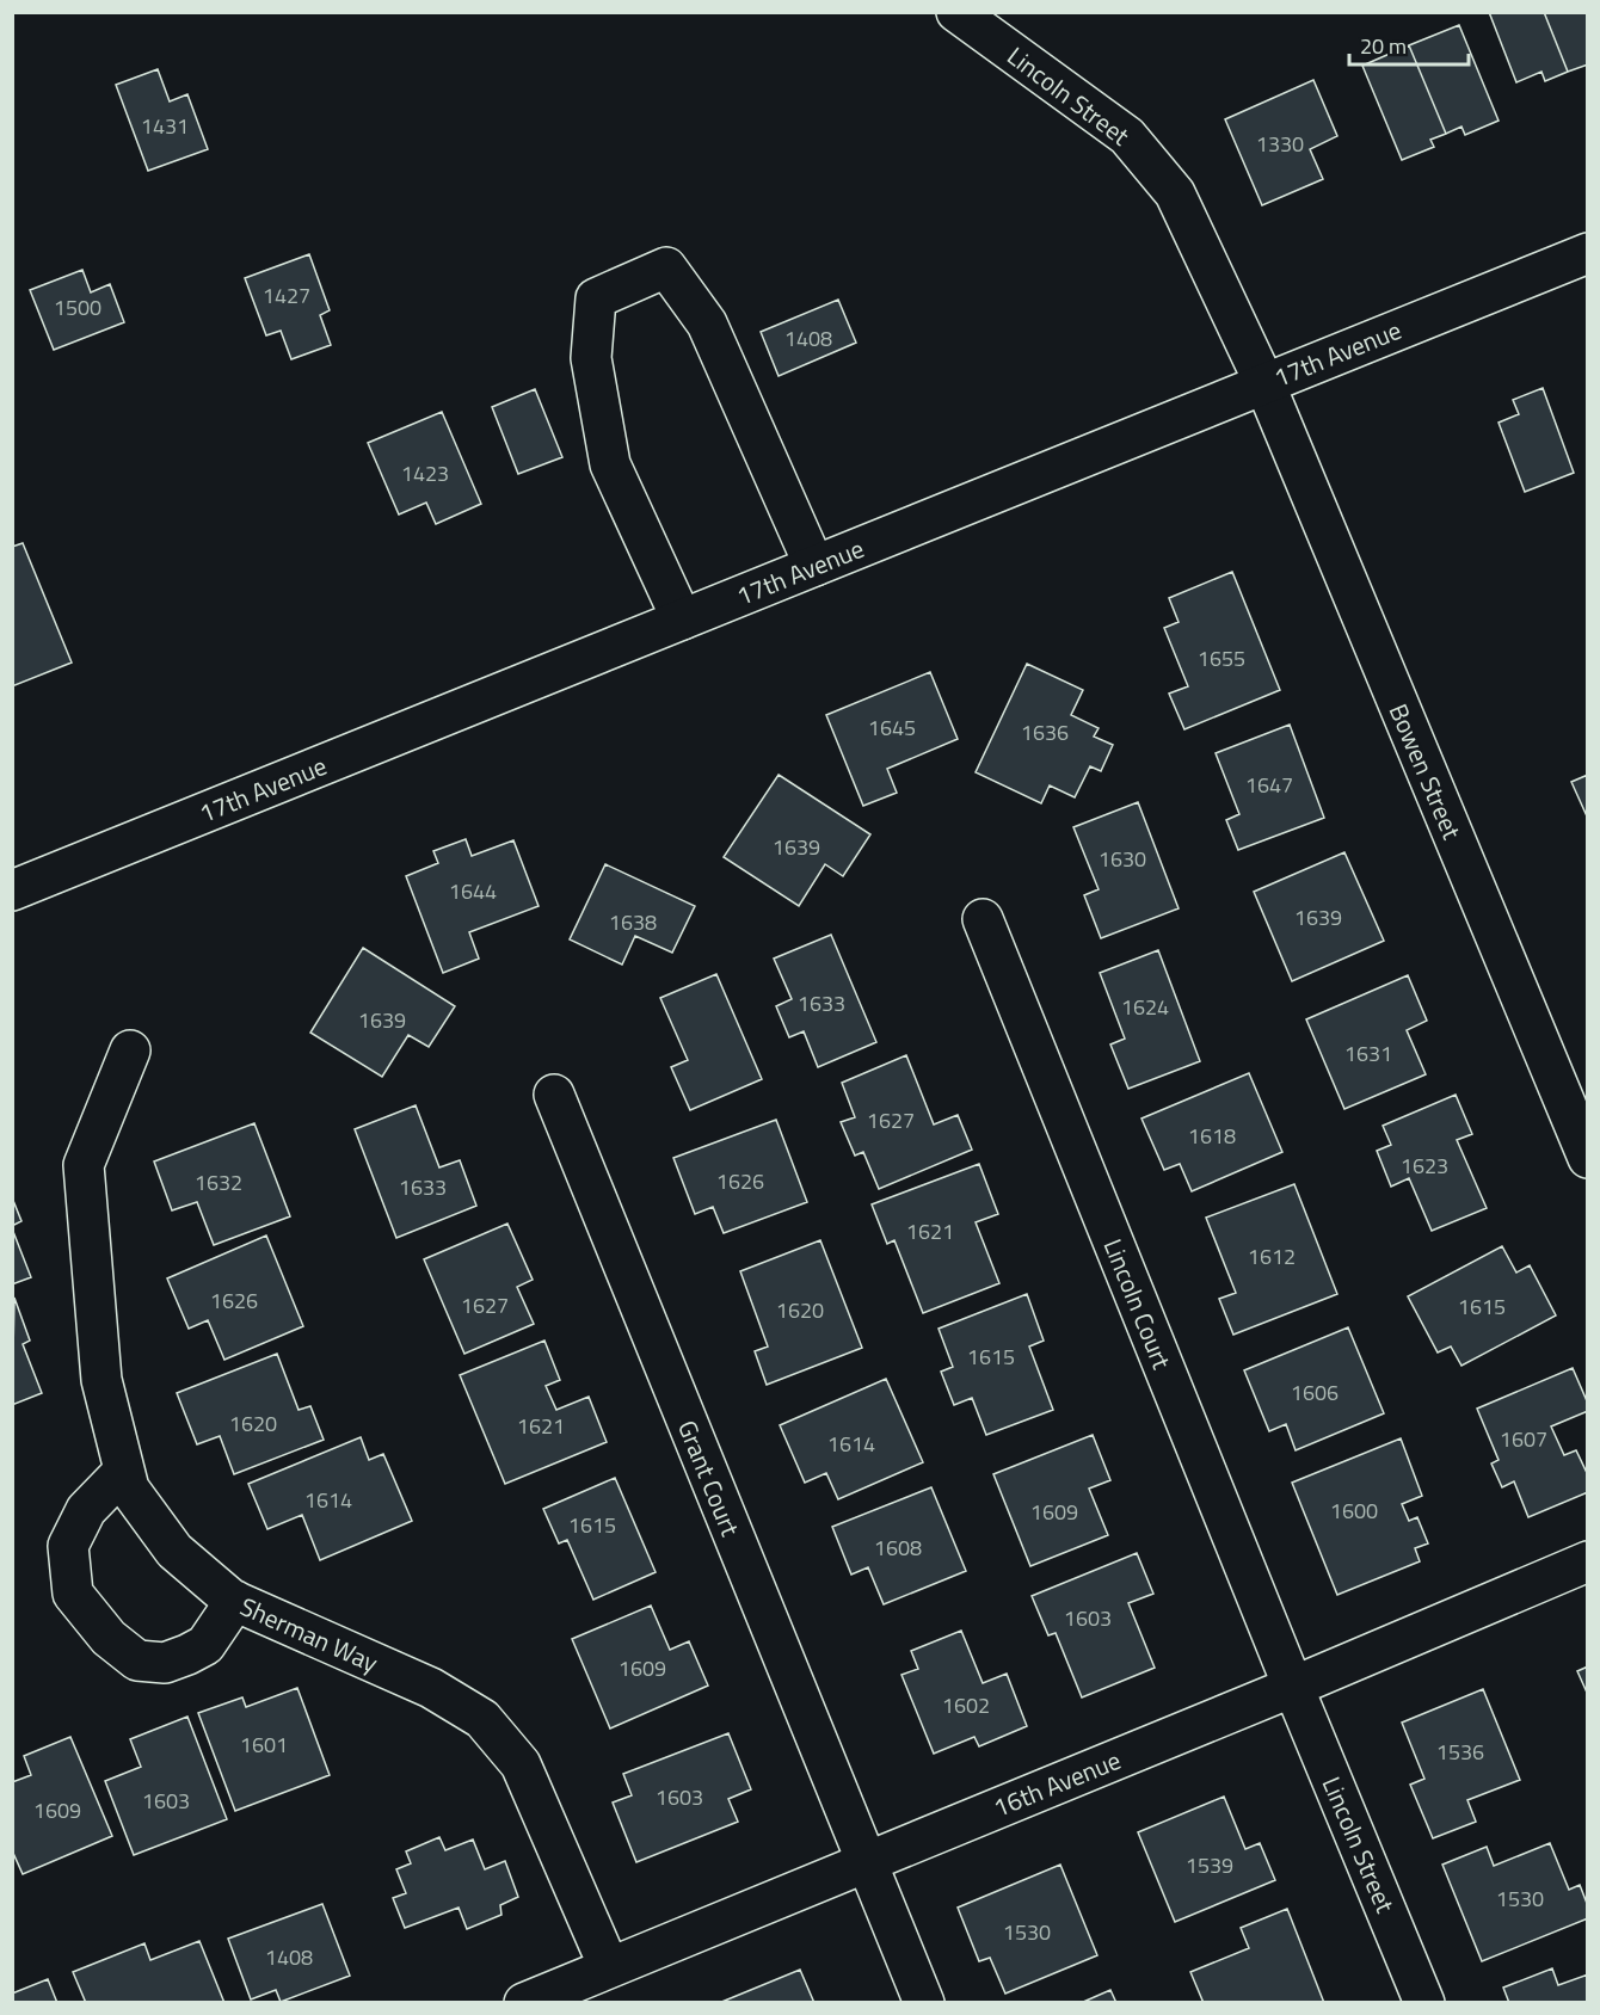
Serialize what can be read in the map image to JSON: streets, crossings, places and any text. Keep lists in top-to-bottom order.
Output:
{
  "streets": {
    "street": [
      "Lincoln Street",
      "17th Avenue",
      "Bowen Street",
      "Lincoln Court",
      "Grant Court",
      "Sherman Way",
      "16th Avenue"
    ]
  },
  "crossings": [
    ["Lincoln Street", "17th Avenue"],
    ["Lincoln Street", "Bowen Street"],
    ["Lincoln Street", "Lincoln Court"],
    ["Lincoln Street", "16th Avenue"],
    ["17th Avenue", "Bowen Street"],
    ["Lincoln Court", "16th Avenue"],
    ["Grant Court", "16th Avenue"],
    ["Sherman Way", "16th Avenue"]
  ],
  "house_numbers": [
    "1431",
    "1330",
    "1427",
    "1500",
    "1408",
    "1423",
    "1655",
    "1645",
    "1636",
    "1647",
    "1639",
    "1630",
    "1644",
    "1639",
    "1638",
    "1633",
    "1624",
    "1639",
    "1631",
    "1627",
    "1618",
    "1623",
    "1626",
    "1632",
    "1633",
    "1621",
    "1612",
    "1626",
    "1627",
    "1615",
    "1620",
    "1615",
    "1606",
    "1620",
    "1621",
    "1607",
    "1614",
    "1614",
    "1600",
    "1609",
    "1615",
    "1608",
    "1603",
    "1609",
    "1602",
    "1601",
    "1536",
    "1603",
    "1603",
    "1609",
    "1539",
    "1530",
    "1530",
    "1408"
  ],
  "scale_bar": "20 m"
}
